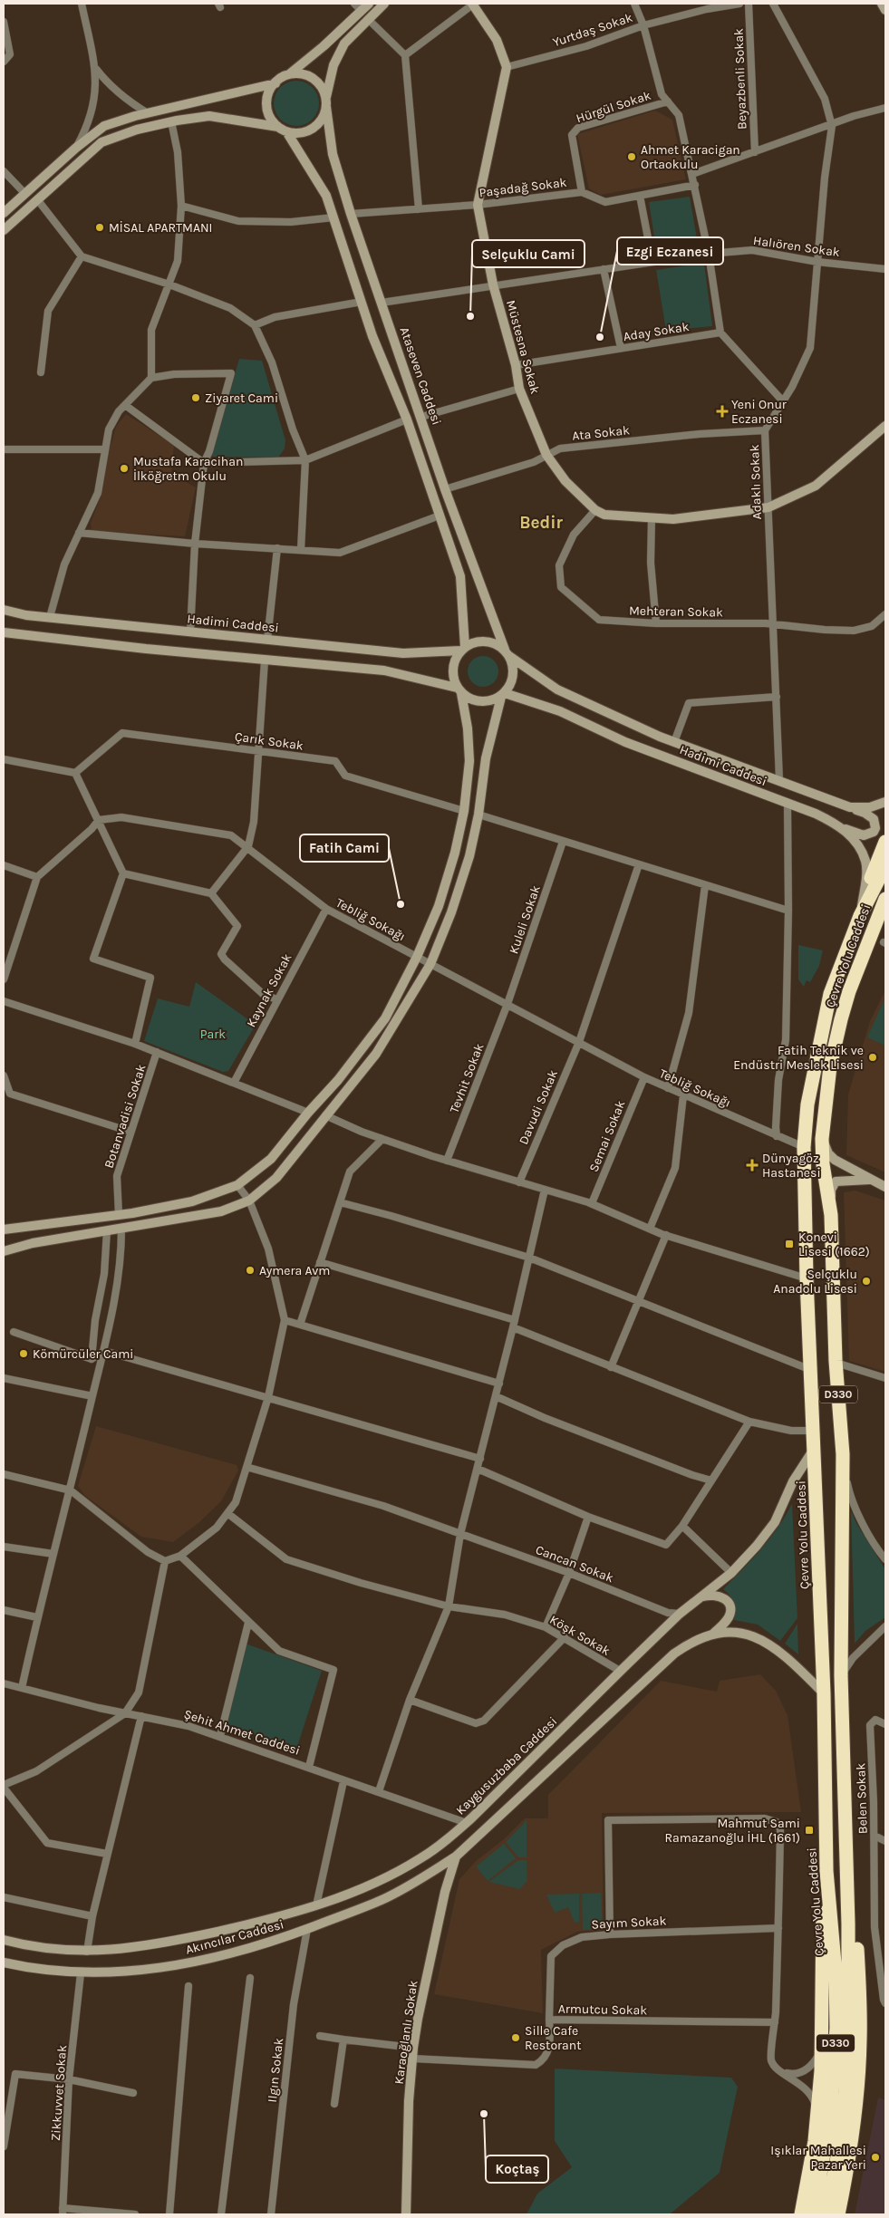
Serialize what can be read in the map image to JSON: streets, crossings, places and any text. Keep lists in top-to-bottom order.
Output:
{
  "streets": {
    "highway": ["Çevre Yolu Caddesi", "D330"],
    "main road": [
      "Müstesna Sokak",
      "Ataseven Caddesi",
      "Hadimi Caddesi",
      "Kaygusuzbaba Caddesi",
      "Akıncılar Caddesi",
      "Karaoğlanlı Sokak"
    ],
    "street": [
      "Yurtdaş Sokak",
      "Beyazbenli Sokak",
      "Hürgül Sokak",
      "Paşadağ Sokak",
      "Halıören Sokak",
      "Aday Sokak",
      "Ata Sokak",
      "Adaklı Sokak",
      "Mehteran Sokak",
      "Çarık Sokak",
      "Tebliğ Sokağı",
      "Kuleli Sokak",
      "Kaynak Sokak",
      "Tevhit Sokak",
      "Davudi Sokak",
      "Botanvadisi Sokak",
      "Semai Sokak",
      "Cancan Sokak",
      "Köşk Sokak",
      "Şehit Ahmet Caddesi",
      "Belen Sokak",
      "Sayım Sokak",
      "Armutcu Sokak",
      "Ilgın Sokak",
      "Zikkuvvet Sokak"
    ]
  },
  "crossings": [
    ["Yurtdaş Sokak", "Müstesna Sokak"],
    ["Hürgül Sokak", "Paşadağ Sokak"],
    ["Paşadağ Sokak", "Müstesna Sokak"],
    ["Paşadağ Sokak", "Ataseven Caddesi"],
    ["Halıören Sokak", "Müstesna Sokak"],
    ["Halıören Sokak", "Ataseven Caddesi"],
    ["Halıören Sokak", "Adaklı Sokak"],
    ["Aday Sokak", "Müstesna Sokak"],
    ["Müstesna Sokak", "Ata Sokak"],
    ["Müstesna Sokak", "Mehteran Sokak"],
    ["Ataseven Caddesi", "Ata Sokak"],
    ["Ataseven Caddesi", "Hadimi Caddesi"],
    ["Ata Sokak", "Adaklı Sokak"],
    ["Adaklı Sokak", "Mehteran Sokak"],
    ["Adaklı Sokak", "Hadimi Caddesi"],
    ["Hadimi Caddesi", "Çevre Yolu Caddesi"],
    ["Tebliğ Sokağı", "Kuleli Sokak"],
    ["Tebliğ Sokağı", "Çevre Yolu Caddesi"],
    ["Tebliğ Sokağı", "Kaynak Sokak"],
    ["Tebliğ Sokağı", "Tevhit Sokak"],
    ["Tebliğ Sokağı", "Davudi Sokak"],
    ["Tebliğ Sokağı", "Semai Sokak"],
    ["Kuleli Sokak", "Tevhit Sokak"],
    ["Çevre Yolu Caddesi", "Kaygusuzbaba Caddesi"],
    ["Cancan Sokak", "Kaygusuzbaba Caddesi"],
    ["Köşk Sokak", "Kaygusuzbaba Caddesi"],
    ["Şehit Ahmet Caddesi", "Kaygusuzbaba Caddesi"],
    ["Sayım Sokak", "Armutcu Sokak"],
    ["Akıncılar Caddesi", "Karaoğlanlı Sokak"],
    ["Akıncılar Caddesi", "Ilgın Sokak"],
    ["Akıncılar Caddesi", "Zikkuvvet Sokak"],
    ["Armutcu Sokak", "Karaoğlanlı Sokak"]
  ],
  "districts": ["Bedir"],
  "parks": ["Park"],
  "places": {
    "other": [
      "Ahmet Karacigan Ortaokulu",
      "MİSAL APARTMANI",
      "Selçuklu Cami",
      "Ezgi Eczanesi",
      "Ziyaret Cami",
      "Mustafa Karacihan İlköğretm Okulu",
      "Fatih Cami",
      "Fatih Teknik ve Endüstri Meslek Lisesi",
      "Aymera Avm",
      "Selçuklu Anadolu Lisesi",
      "Kömürcüler Cami",
      "Sille Cafe Restorant",
      "Koçtaş",
      "Işıklar Mahallesi Pazar Yeri"
    ],
    "health": ["Yeni Onur Eczanesi", "Dünyagöz Hastanesi"],
    "transit": ["Konevi Lisesi (1662)", "Mahmut Sami Ramazanoğlu İHL (1661)"]
  }
}
